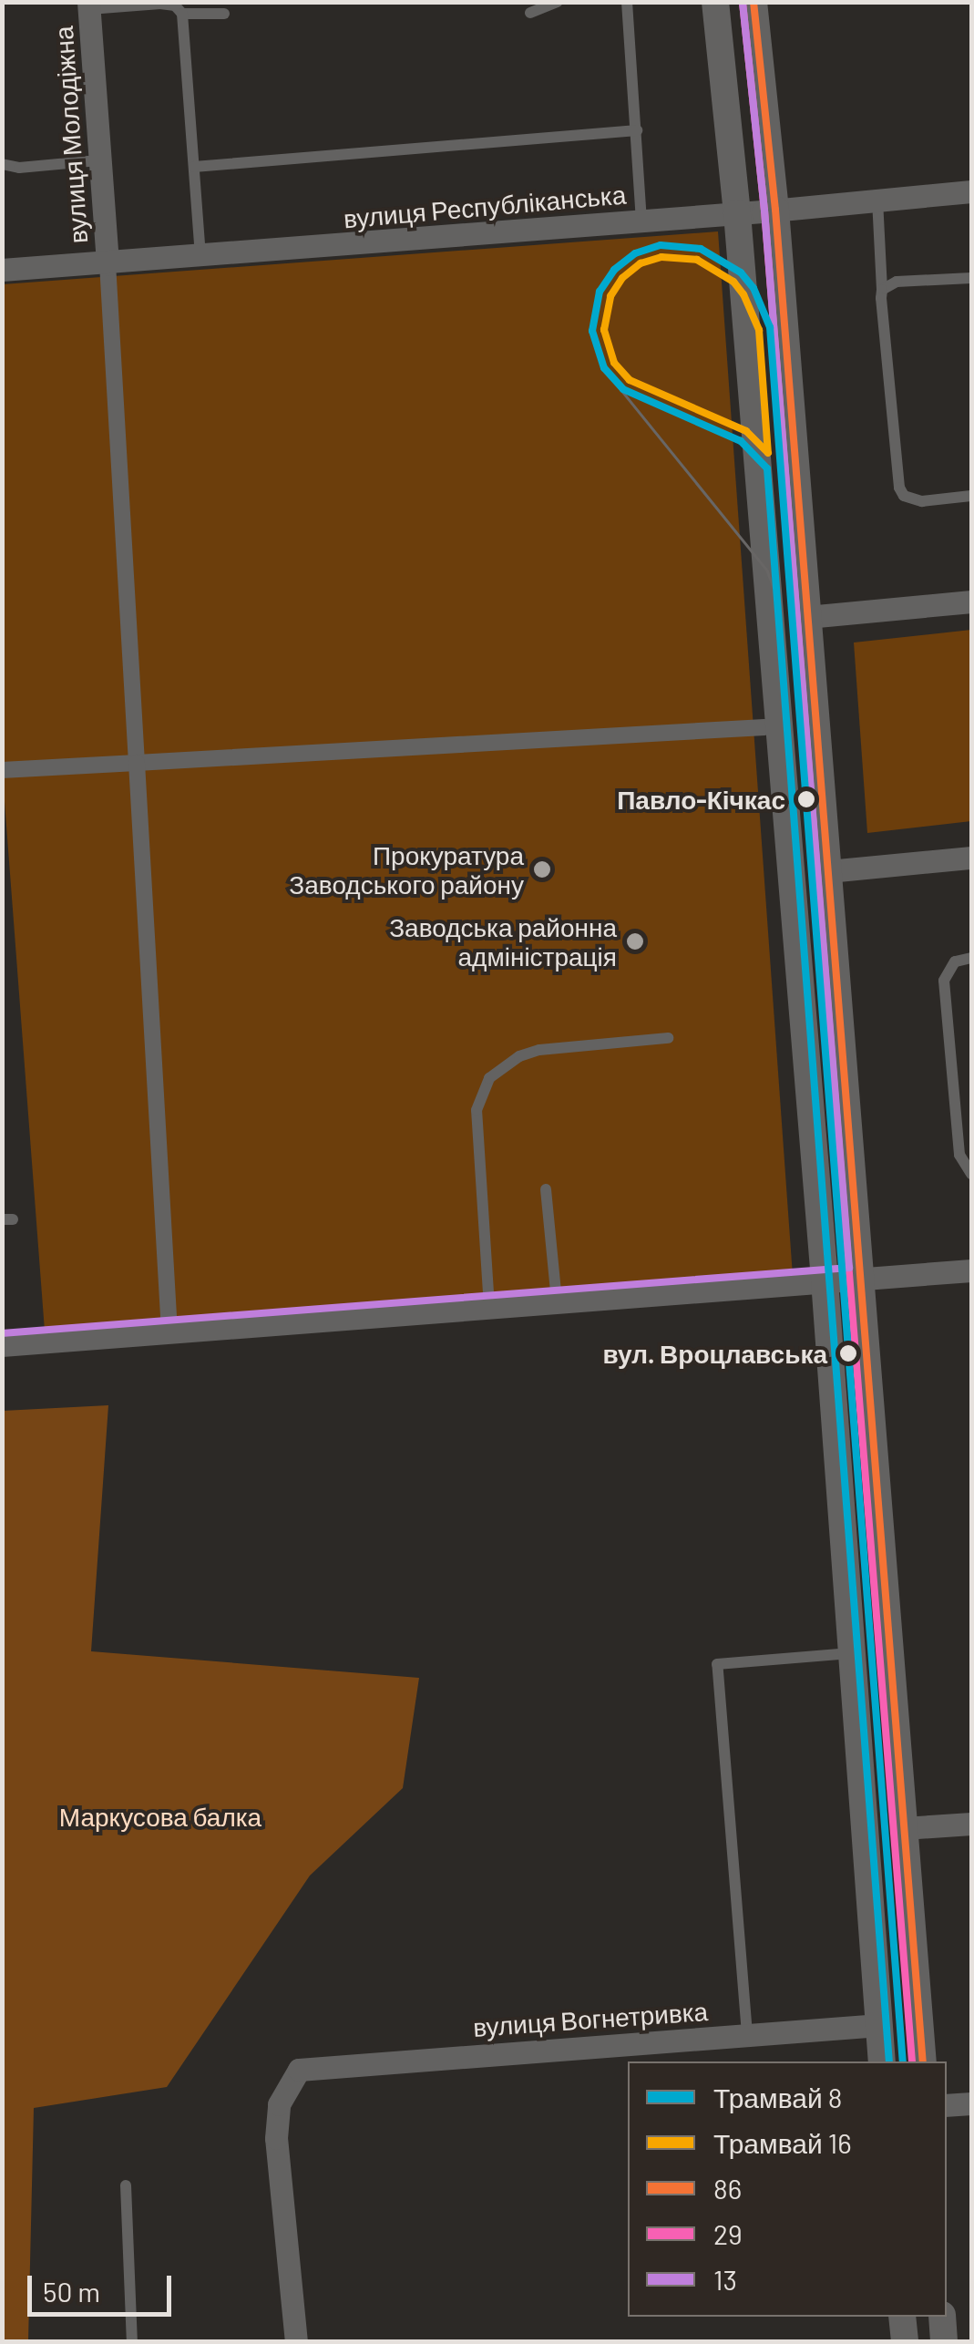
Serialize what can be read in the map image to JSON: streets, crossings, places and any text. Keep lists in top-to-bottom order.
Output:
{
  "streets": {
    "street": ["вулиця Молодіжна", "вулиця Республіканська", "вулиця Вогнетривка"]
  },
  "crossings": [
    ["вулиця Молодіжна", "вулиця Республіканська"]
  ],
  "parks": ["Маркусова балка"],
  "places": [
    "Павло-Кічкас",
    "Прокуратура Заводського району",
    "Заводська районна адміністрація",
    "вул. Вроцлавська"
  ],
  "lines": [
    "transit line 86",
    "transit line 29",
    "transit line 13",
    "tram line 8",
    "tram line 16"
  ],
  "legend": [
    "Трамвай 8",
    "Трамвай 16",
    "86",
    "29",
    "13"
  ],
  "scale_bar": "50 m"
}
